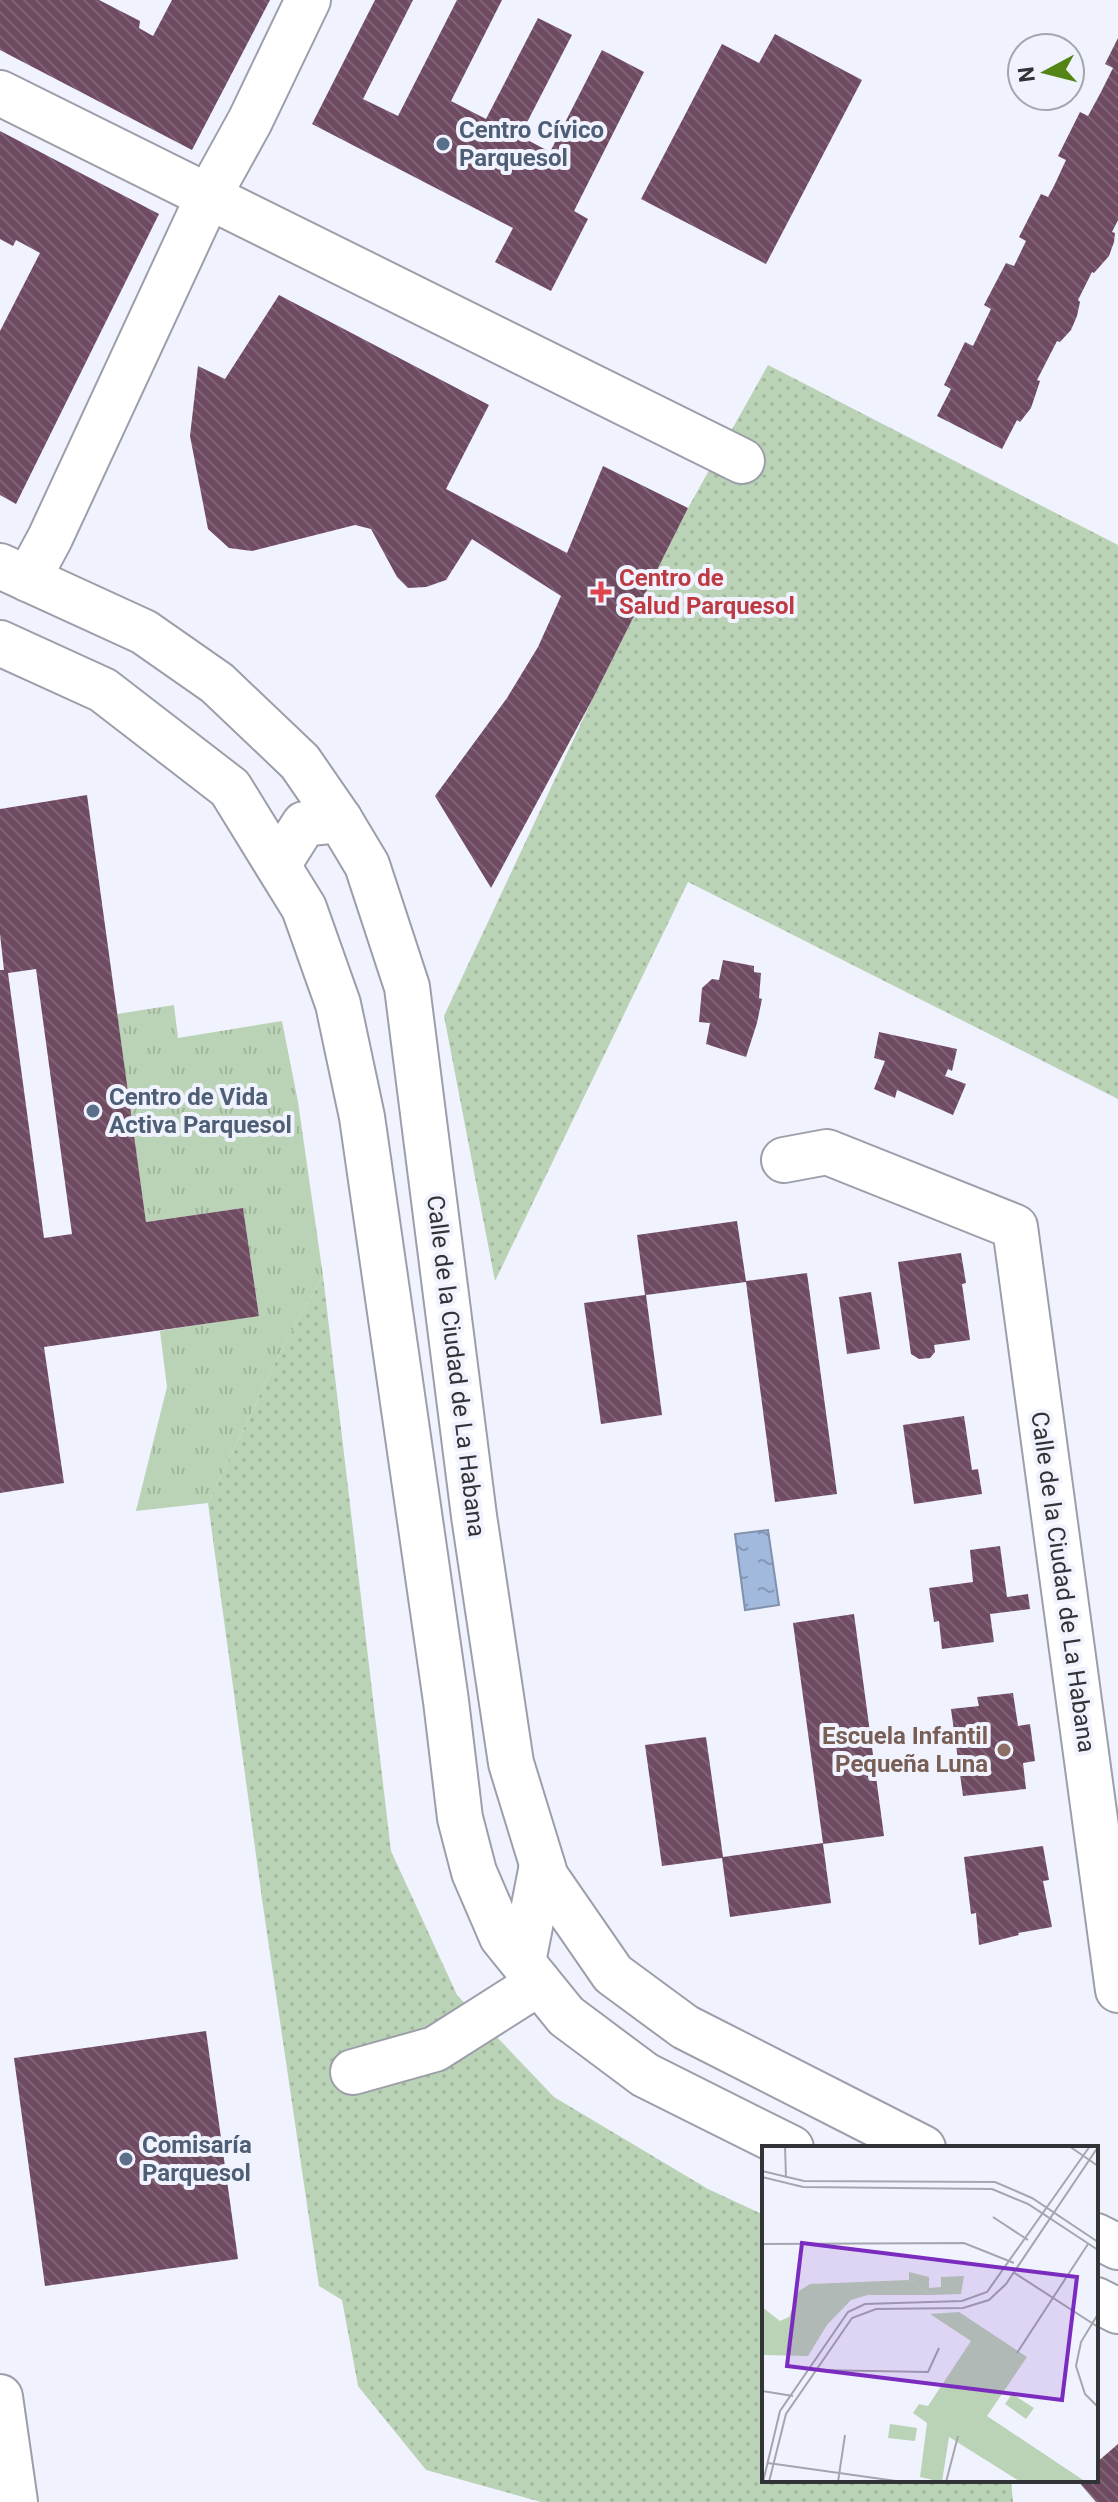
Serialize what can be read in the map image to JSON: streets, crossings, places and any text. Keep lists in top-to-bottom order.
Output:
{
  "streets": {
    "street": ["Calle de la Ciudad de La Habana"]
  },
  "places": {
    "other": [
      "Centro Cívico Parquesol",
      "Centro de Vida Activa Parquesol",
      "Escuela Infantil Pequeña Luna",
      "Comisaría Parquesol"
    ],
    "health": ["Centro de Salud Parquesol"]
  },
  "north": "left"
}
